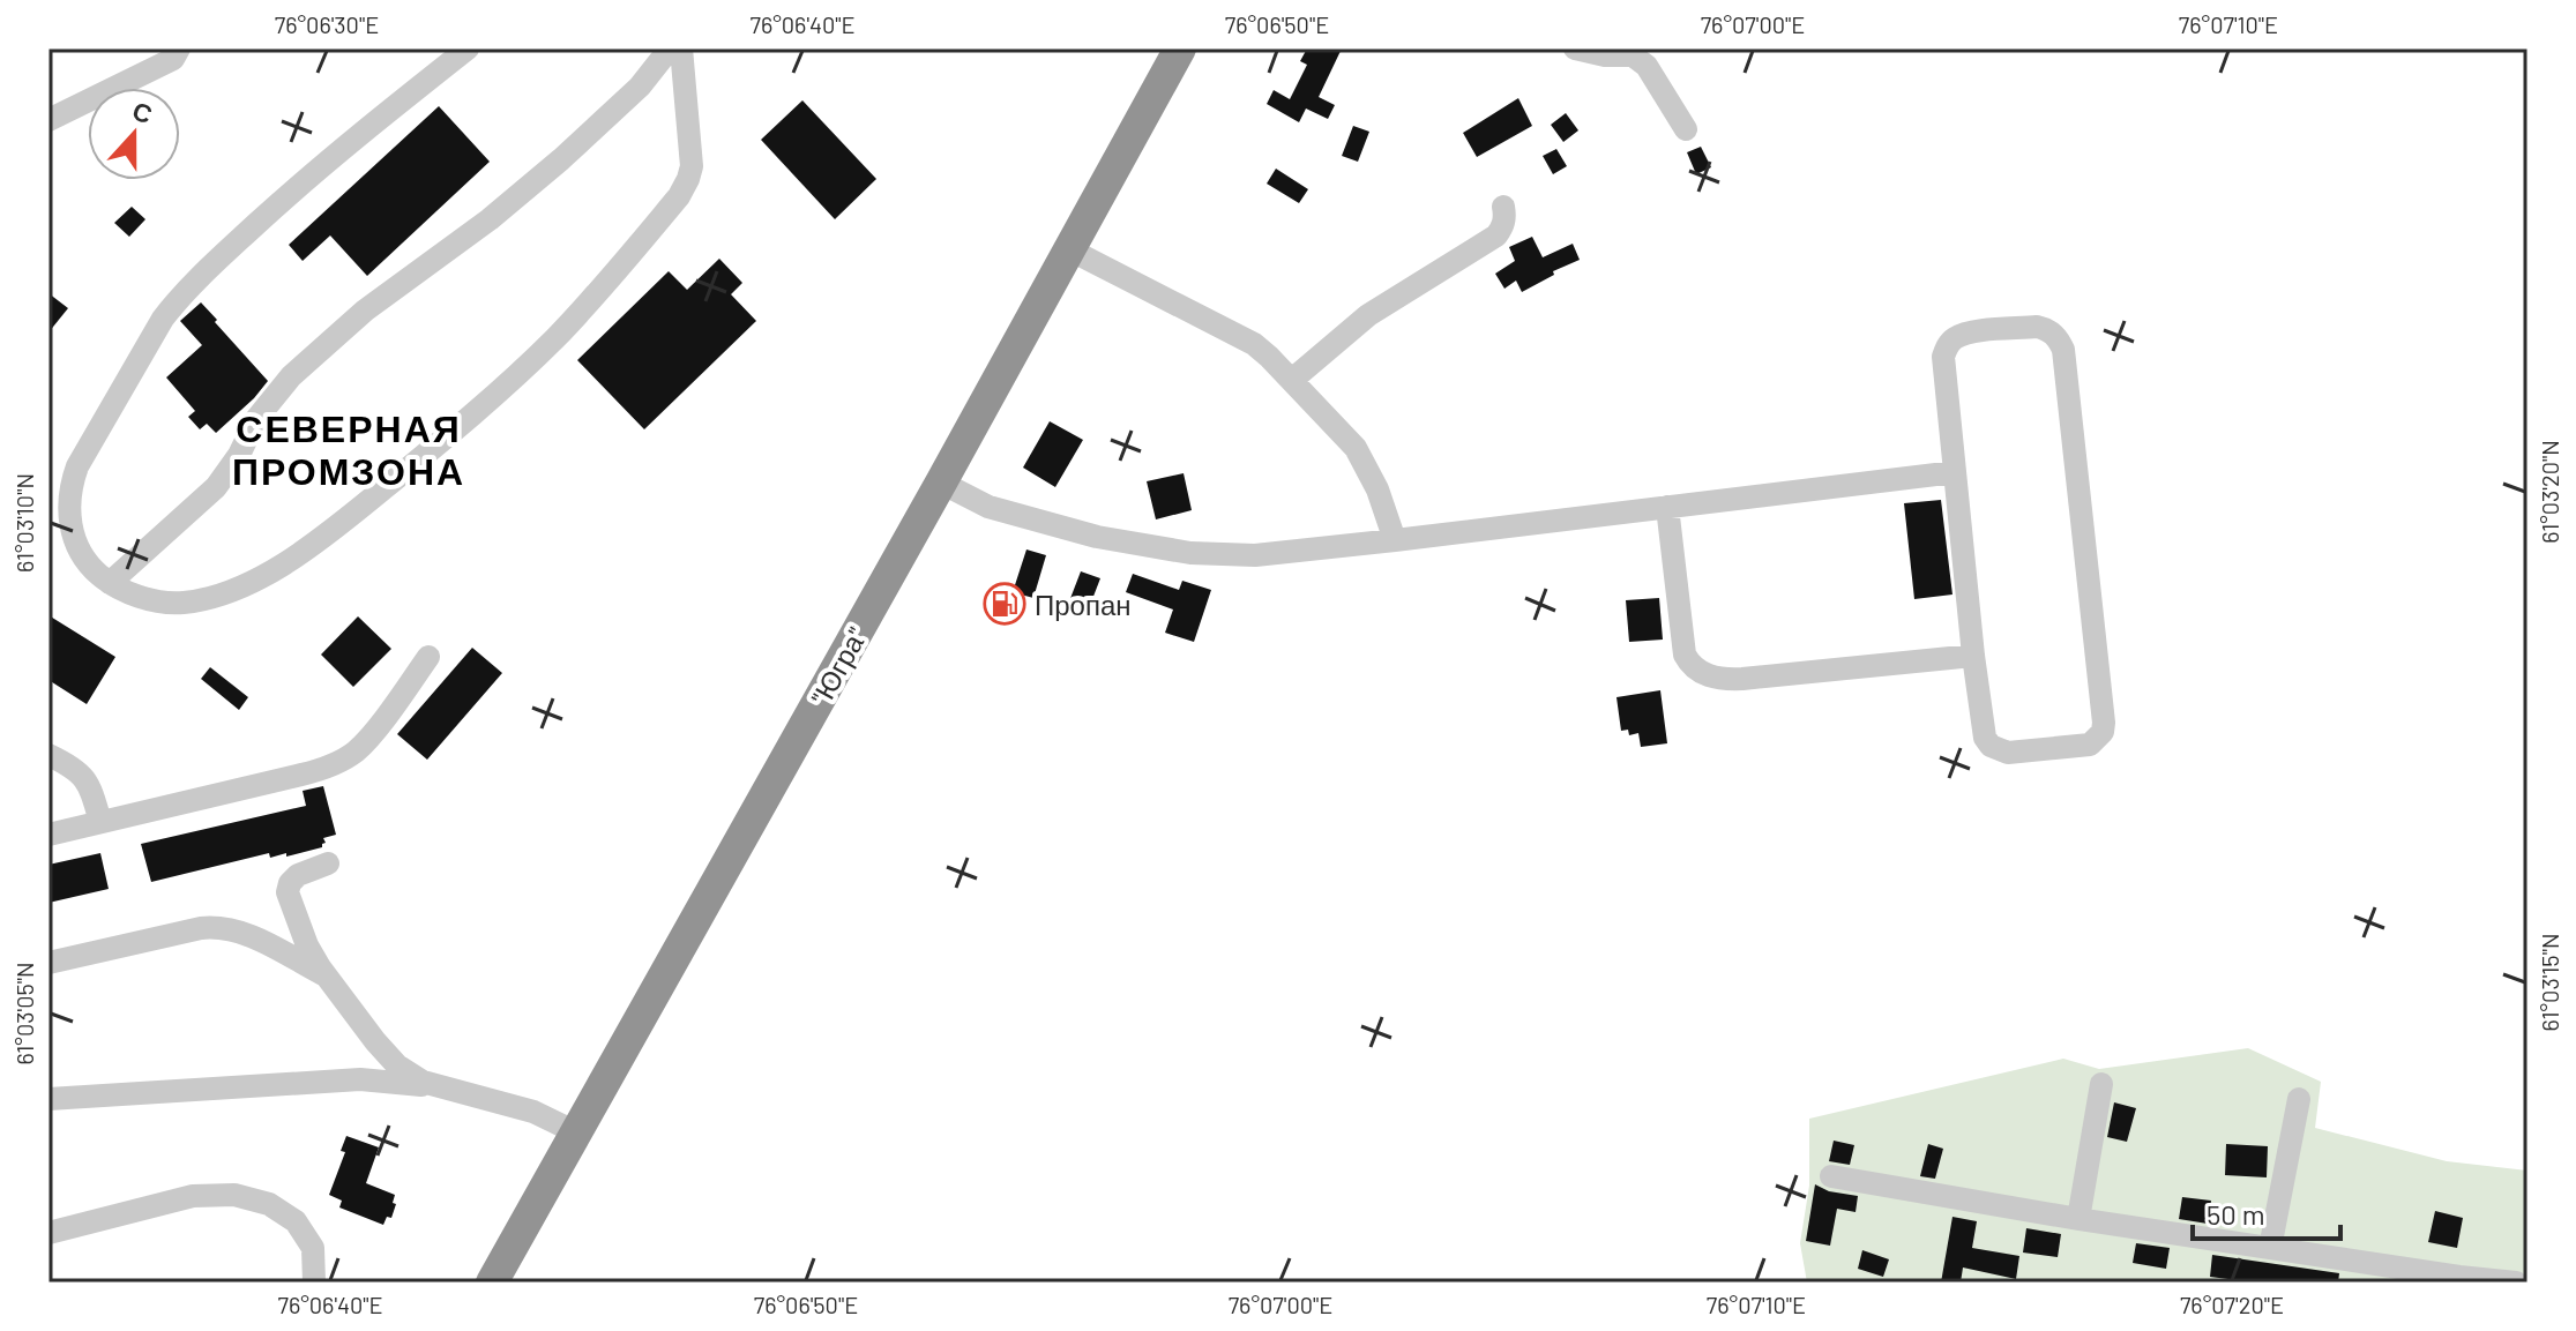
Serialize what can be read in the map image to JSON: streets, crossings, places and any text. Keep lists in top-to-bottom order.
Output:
{
  "streets": {
    "highway": ["\"Югра\""]
  },
  "districts": ["СЕВЕРНАЯ ПРОМЗОНА"],
  "places": {
    "fuel station": ["Пропан"]
  },
  "scale_bar": "50 m",
  "north": "top",
  "coordinates": [
    "76°06'30\"E",
    "76°06'40\"E",
    "76°06'50\"E",
    "76°07'00\"E",
    "76°07'10\"E",
    "61°03'20\"N",
    "61°03'10\"N",
    "61°03'15\"N",
    "61°03'05\"N",
    "76°07'20\"E"
  ]
}
